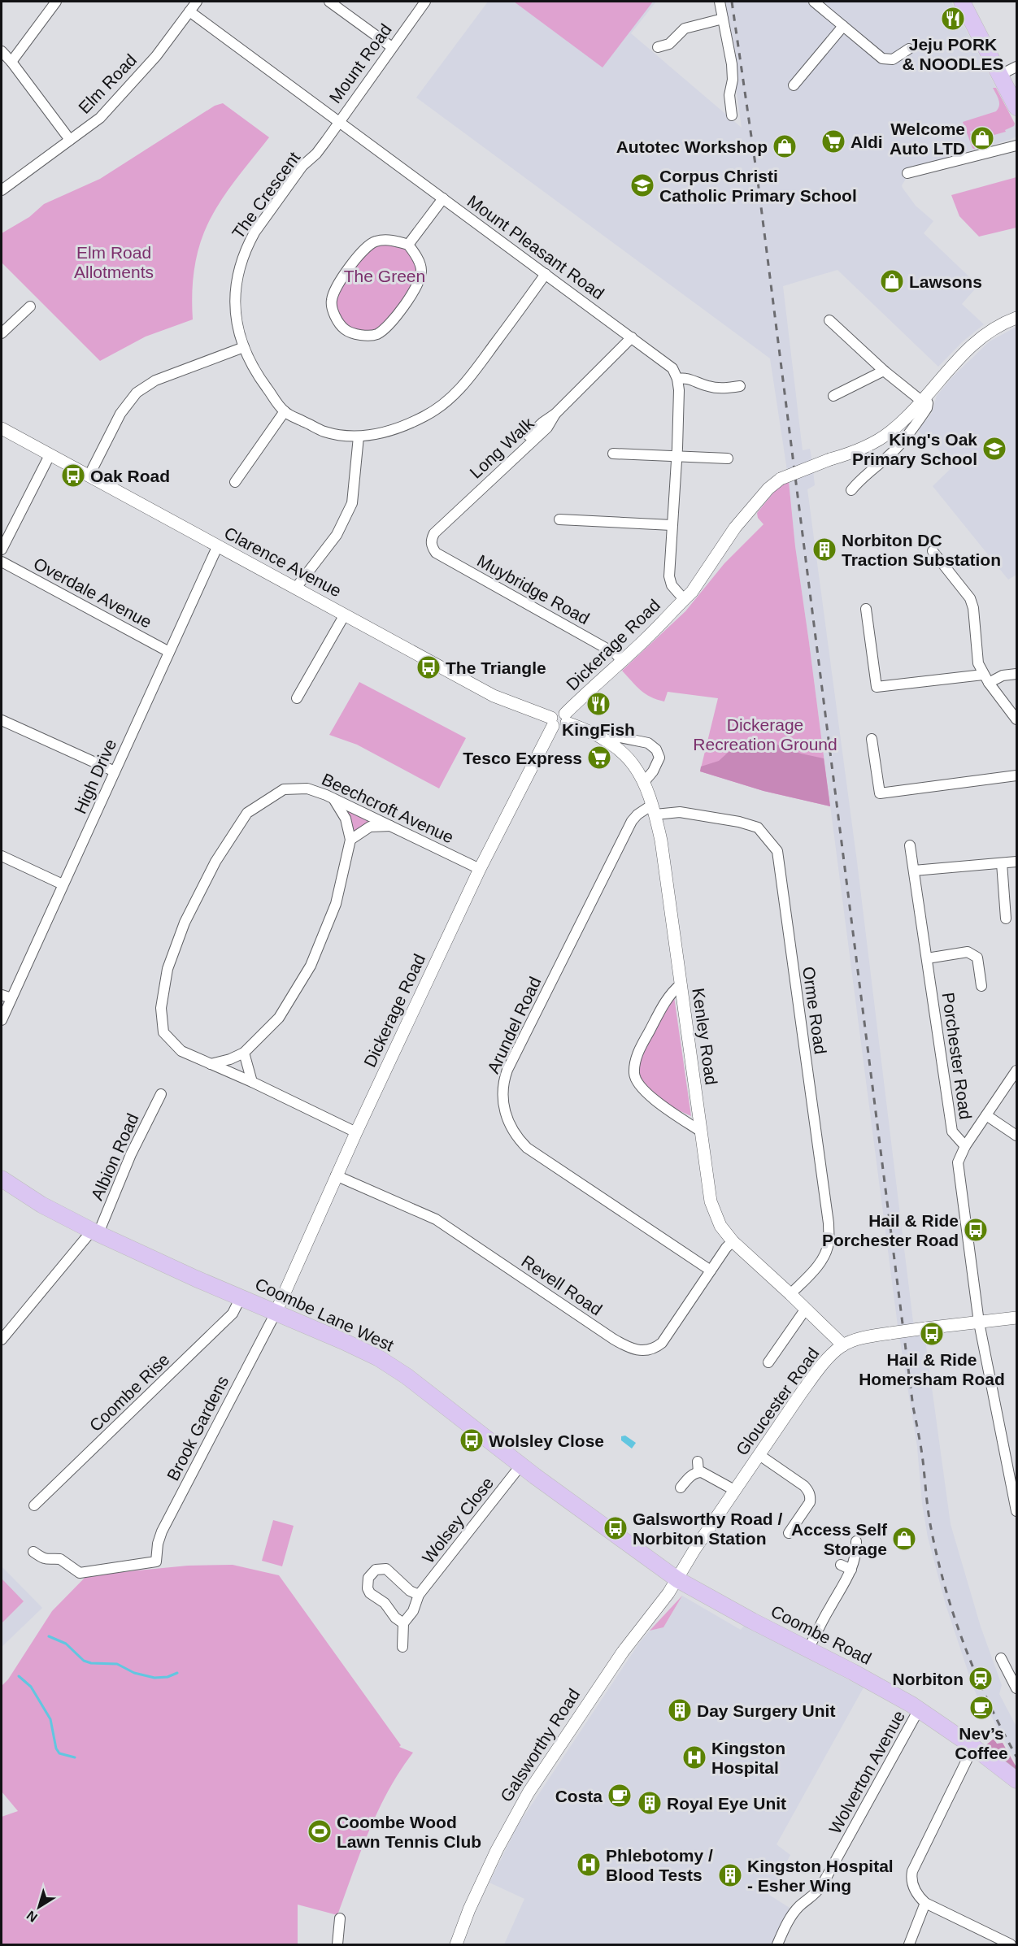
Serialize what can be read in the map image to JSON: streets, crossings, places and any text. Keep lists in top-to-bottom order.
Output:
{
  "streets": {
    "main road": ["Coombe Lane West", "Coombe Road"],
    "street": [
      "Mount Road",
      "Elm Road",
      "The Crescent",
      "Mount Pleasant Road",
      "Long Walk",
      "Clarence Avenue",
      "Muybridge Road",
      "Overdale Avenue",
      "Dickerage Road",
      "High Drive",
      "Beechcroft Avenue",
      "Orme Road",
      "Arundel Road",
      "Kenley Road",
      "Porchester Road",
      "Albion Road",
      "Revell Road",
      "Coombe Rise",
      "Gloucester Road",
      "Brook Gardens",
      "Wolsey Close",
      "Galsworthy Road",
      "Wolverton Avenue"
    ]
  },
  "crossings": [
    ["Mount Road", "The Crescent"],
    ["Mount Road", "Mount Pleasant Road"],
    ["Elm Road", "Mount Pleasant Road"],
    ["The Crescent", "Mount Pleasant Road"],
    ["Mount Pleasant Road", "Long Walk"],
    ["Long Walk", "Muybridge Road"],
    ["Clarence Avenue", "Dickerage Road"],
    ["Clarence Avenue", "High Drive"],
    ["Muybridge Road", "Dickerage Road"],
    ["Overdale Avenue", "High Drive"],
    ["Dickerage Road", "Beechcroft Avenue"],
    ["Dickerage Road", "Kenley Road"],
    ["Dickerage Road", "Revell Road"],
    ["Dickerage Road", "Coombe Lane West"],
    ["Dickerage Road", "Brook Gardens"],
    ["Orme Road", "Arundel Road"],
    ["Orme Road", "Kenley Road"],
    ["Arundel Road", "Kenley Road"],
    ["Arundel Road", "Revell Road"],
    ["Kenley Road", "Revell Road"],
    ["Kenley Road", "Gloucester Road"],
    ["Albion Road", "Coombe Lane West"],
    ["Coombe Lane West", "Coombe Rise"],
    ["Coombe Lane West", "Gloucester Road"],
    ["Coombe Lane West", "Brook Gardens"],
    ["Coombe Lane West", "Wolsey Close"],
    ["Coombe Lane West", "Coombe Road"],
    ["Coombe Lane West", "Galsworthy Road"],
    ["Gloucester Road", "Coombe Road"],
    ["Gloucester Road", "Galsworthy Road"],
    ["Coombe Road", "Galsworthy Road"],
    ["Coombe Road", "Wolverton Avenue"]
  ],
  "parks": ["Elm Road Allotments", "The Green", "Dickerage Recreation Ground"],
  "places": {
    "restaurant": ["Jeju PORK & NOODLES", "KingFish"],
    "shop": [
      "Welcome Auto LTD",
      "Autotec Workshop",
      "Lawsons",
      "Access Self Storage"
    ],
    "supermarket": ["Aldi", "Tesco Express"],
    "school or university": ["Corpus Christi Catholic Primary School", "King's Oak Primary School"],
    "bus stop": [
      "Oak Road",
      "The Triangle",
      "Hail & Ride Porchester Road",
      "Hail & Ride Homersham Road",
      "Wolsley Close",
      "Galsworthy Road / Norbiton Station"
    ],
    "building": [
      "Norbiton DC Traction Substation",
      "Day Surgery Unit",
      "Royal Eye Unit",
      "Kingston Hospital - Esher Wing"
    ],
    "station": ["Norbiton"],
    "cafe": ["Nev’s Coffee", "Costa"],
    "hospital": ["Kingston Hospital", "Phlebotomy / Blood Tests"],
    "sports": ["Coombe Wood Lawn Tennis Club"]
  },
  "north": "bottom left"
}
